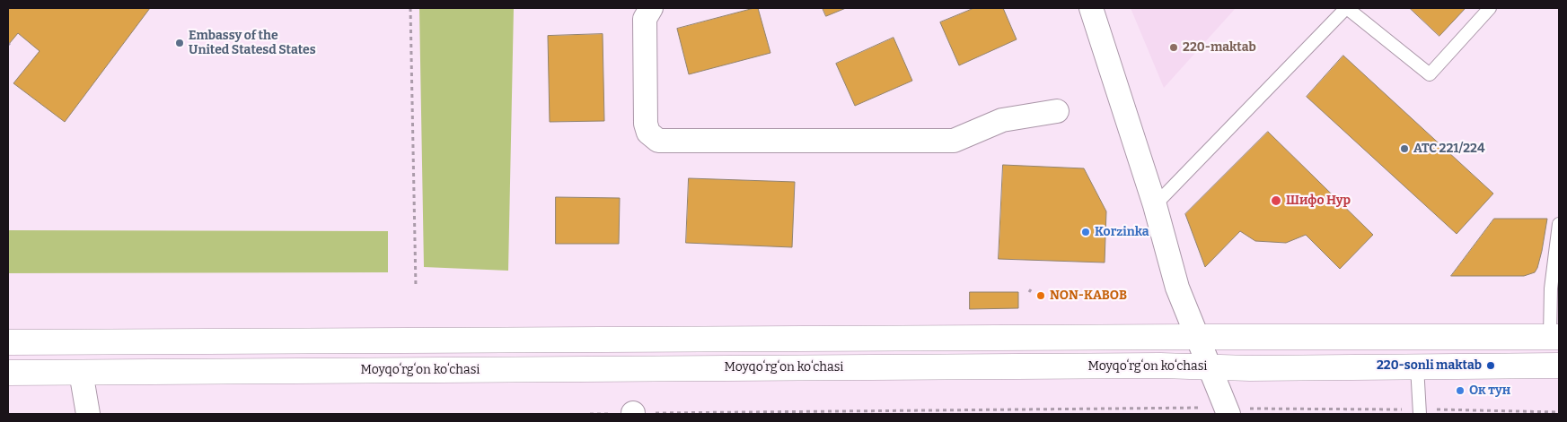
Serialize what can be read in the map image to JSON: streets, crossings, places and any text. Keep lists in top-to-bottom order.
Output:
{
  "streets": {
    "main road": ["Moyqoʻrgʻon koʻchasi"]
  },
  "places": [
    "Embassy of the United Statesd States",
    "220-maktab",
    "АТС 221/224",
    "Шифо Нур",
    "Korzinka",
    "NON-KABOB",
    "220-sonli maktab",
    "Ок тун"
  ]
}
